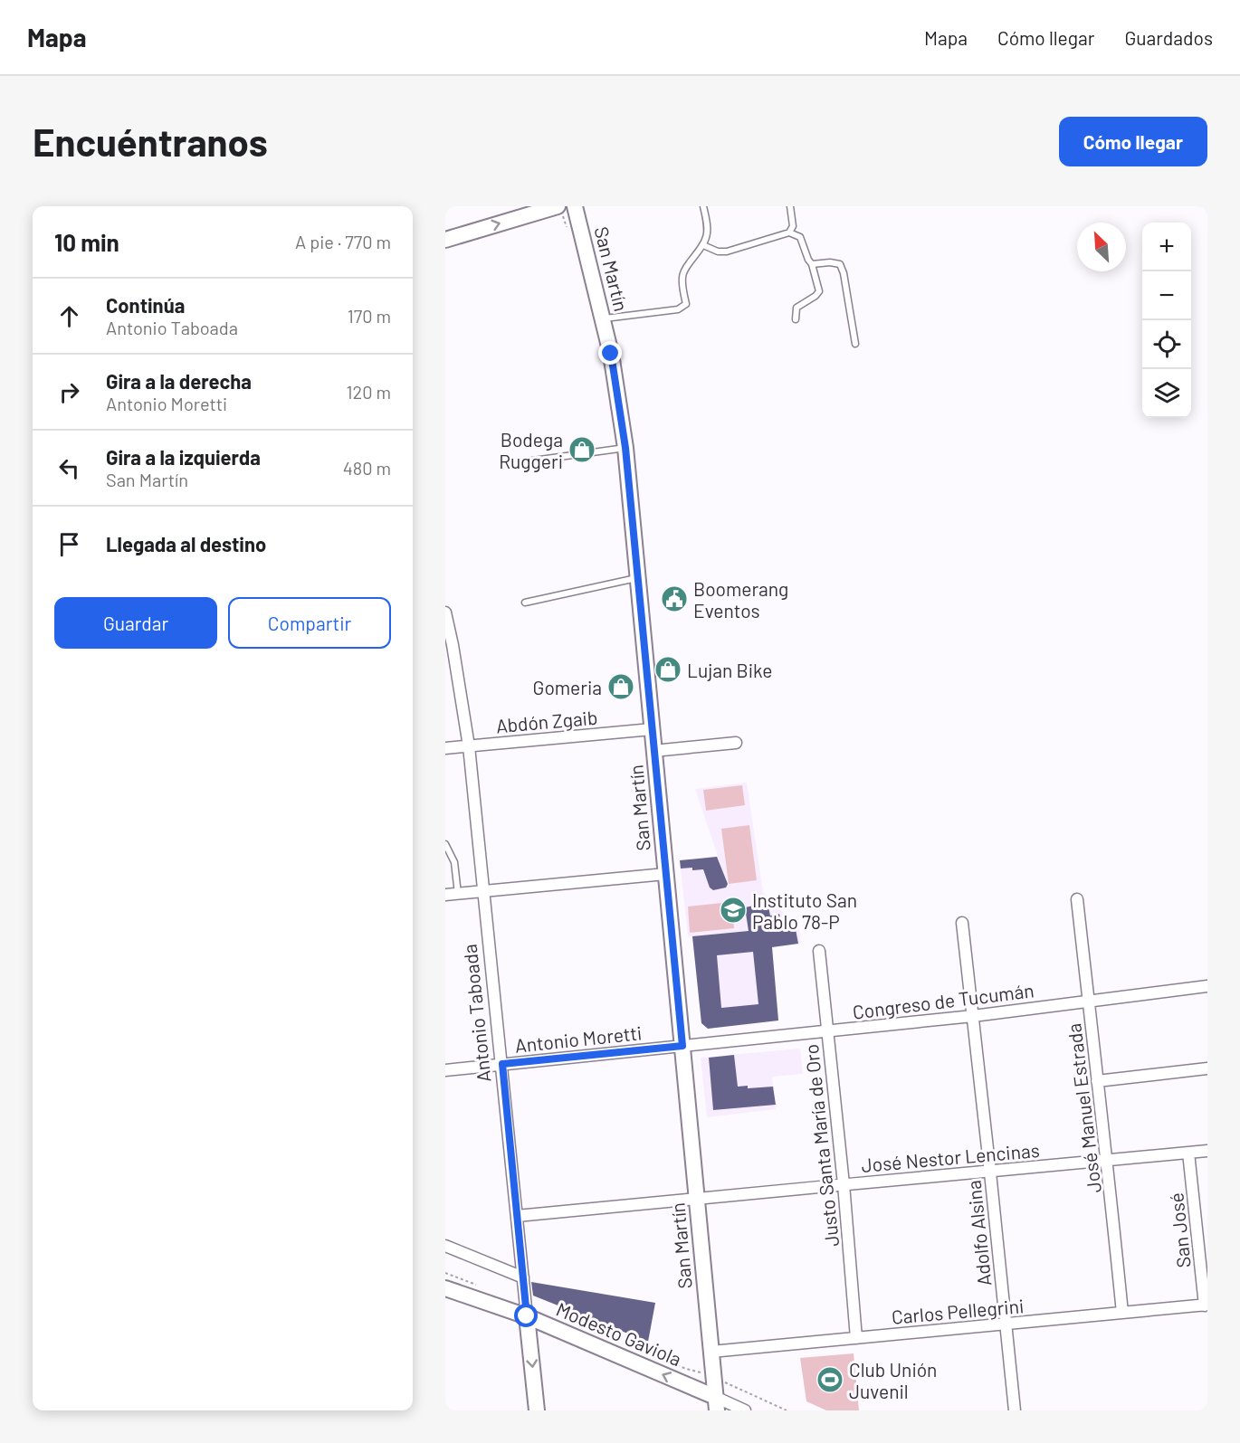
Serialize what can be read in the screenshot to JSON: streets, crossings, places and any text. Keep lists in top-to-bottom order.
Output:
{
  "streets": {
    "main road": ["San Martín", "Antonio Taboada", "Modesto Gaviola"],
    "street": [
      "Abdón Zgaib",
      "Congreso de Tucumán",
      "Antonio Moretti",
      "José Manuel Estrada",
      "Justo Santa María de Oro",
      "José Nestor Lencinas",
      "San José",
      "Adolfo Alsina",
      "Carlos Pellegrini"
    ]
  },
  "crossings": [
    ["San Martín", "Abdón Zgaib"],
    ["San Martín", "Congreso de Tucumán"],
    ["San Martín", "Antonio Moretti"],
    ["San Martín", "José Nestor Lencinas"],
    ["San Martín", "Carlos Pellegrini"],
    ["San Martín", "Modesto Gaviola"],
    ["Abdón Zgaib", "Antonio Taboada"],
    ["Congreso de Tucumán", "Antonio Moretti"],
    ["Congreso de Tucumán", "José Manuel Estrada"],
    ["Congreso de Tucumán", "Justo Santa María de Oro"],
    ["Congreso de Tucumán", "Adolfo Alsina"],
    ["Antonio Taboada", "Antonio Moretti"],
    ["Antonio Taboada", "José Nestor Lencinas"],
    ["Antonio Taboada", "Modesto Gaviola"],
    ["José Manuel Estrada", "José Nestor Lencinas"],
    ["José Manuel Estrada", "Carlos Pellegrini"],
    ["Justo Santa María de Oro", "José Nestor Lencinas"],
    ["Justo Santa María de Oro", "Carlos Pellegrini"],
    ["José Nestor Lencinas", "San José"],
    ["José Nestor Lencinas", "Adolfo Alsina"],
    ["San José", "Carlos Pellegrini"],
    ["Adolfo Alsina", "Carlos Pellegrini"]
  ],
  "one_way": ["Modesto Gaviola"],
  "places": {
    "shop": ["Bodega Ruggeri", "Lujan Bike", "Gomeria"],
    "public building": ["Boomerang Eventos"],
    "school or university": ["Instituto San Pablo 78-P"],
    "sports": ["Club Unión Juvenil"]
  },
  "north": "top left",
  "page": {
    "header": "Mapa",
    "nav": ["Mapa", "Cómo llegar", "Guardados"],
    "buttons": [
      "Cómo llegar",
      ["Guardar", "Compartir"]
    ],
    "title": "Encuéntranos",
    "heading": ["10 min", "A pie · 770 m"],
    "map_buttons": ["+", "−"],
    "list": [
      ["Continúa", "Antonio Taboada", "170 m"],
      ["Gira a la derecha", "Antonio Moretti", "120 m"],
      ["Gira a la izquierda", "San Martín", "480 m"],
      "Llegada al destino"
    ]
  }
}
